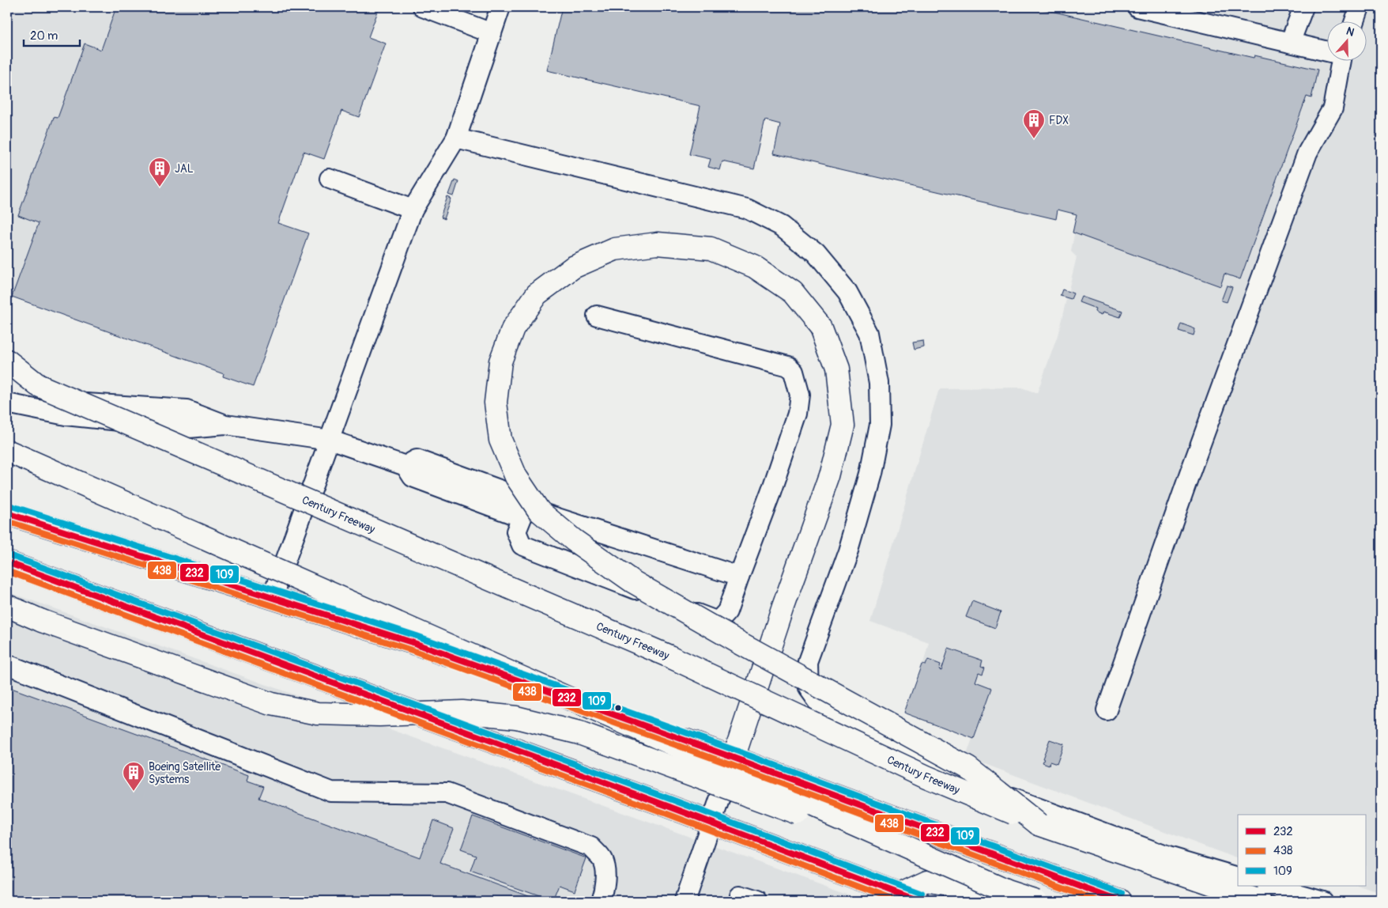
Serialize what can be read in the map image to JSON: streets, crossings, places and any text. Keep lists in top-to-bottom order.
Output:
{
  "streets": {
    "main road": ["Century Freeway"]
  },
  "places": {
    "building": ["FDX", "JAL", "Boeing Satellite Systems"]
  },
  "lines": ["transit line 109", "transit line 232", "transit line 438"],
  "legend": ["232", "438", "109"],
  "scale_bar": "20 m",
  "north": "top"
}
